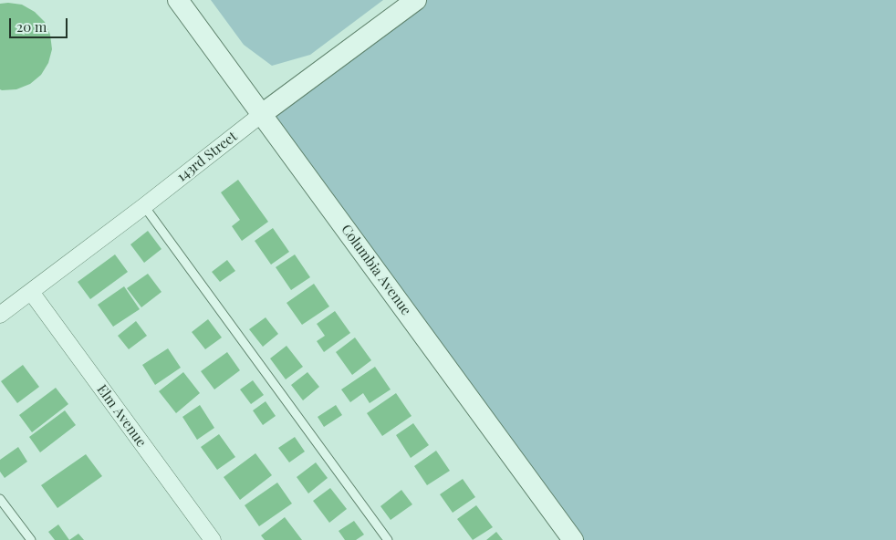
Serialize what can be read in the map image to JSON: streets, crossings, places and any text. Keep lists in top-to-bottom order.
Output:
{
  "streets": {
    "street": ["143rd Street", "Columbia Avenue", "Elm Avenue"]
  },
  "crossings": [
    ["143rd Street", "Columbia Avenue"],
    ["143rd Street", "Elm Avenue"]
  ],
  "scale_bar": "20 m"
}
